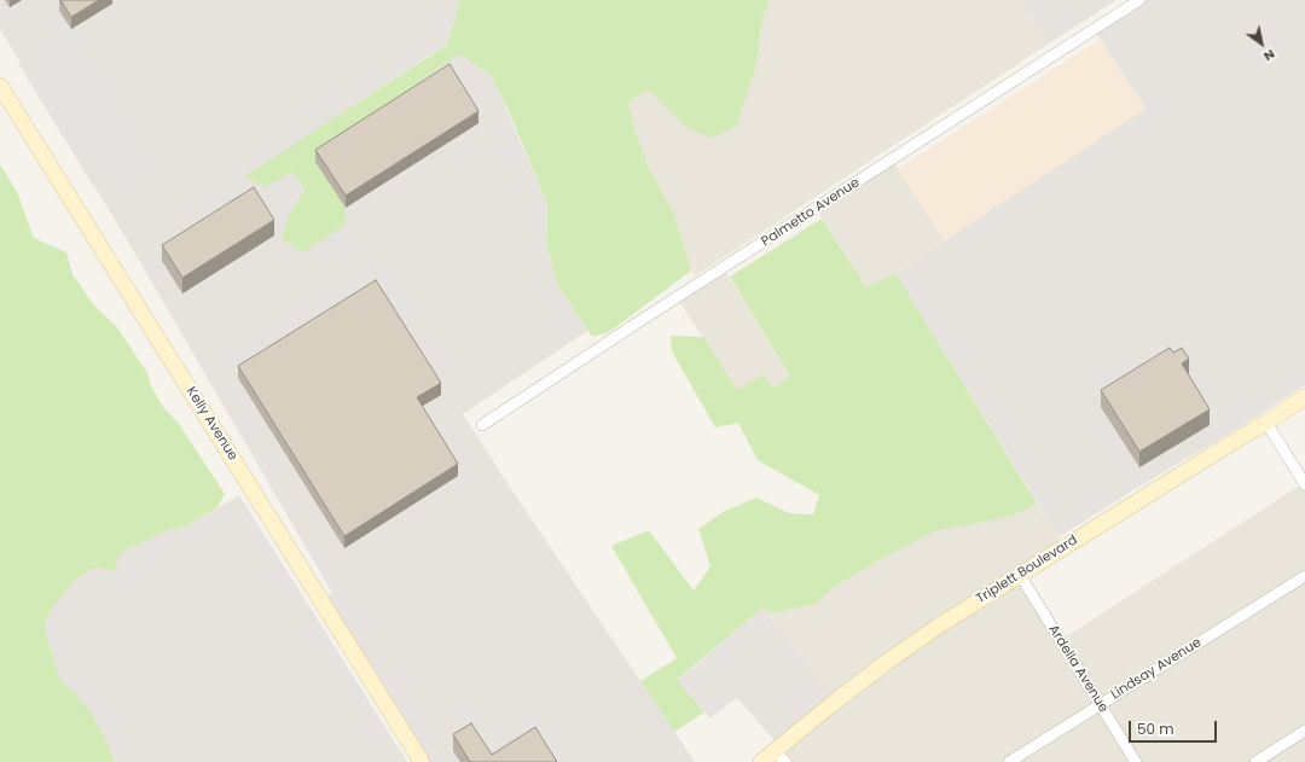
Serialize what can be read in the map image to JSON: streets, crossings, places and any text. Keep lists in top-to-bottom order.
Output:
{
  "streets": {
    "main road": ["Kelly Avenue", "Triplett Boulevard"],
    "street": ["Palmetto Avenue", "Ardella Avenue", "Lindsay Avenue"]
  },
  "crossings": [
    ["Triplett Boulevard", "Ardella Avenue"],
    ["Ardella Avenue", "Lindsay Avenue"]
  ],
  "scale_bar": "50 m",
  "north": "bottom right"
}
